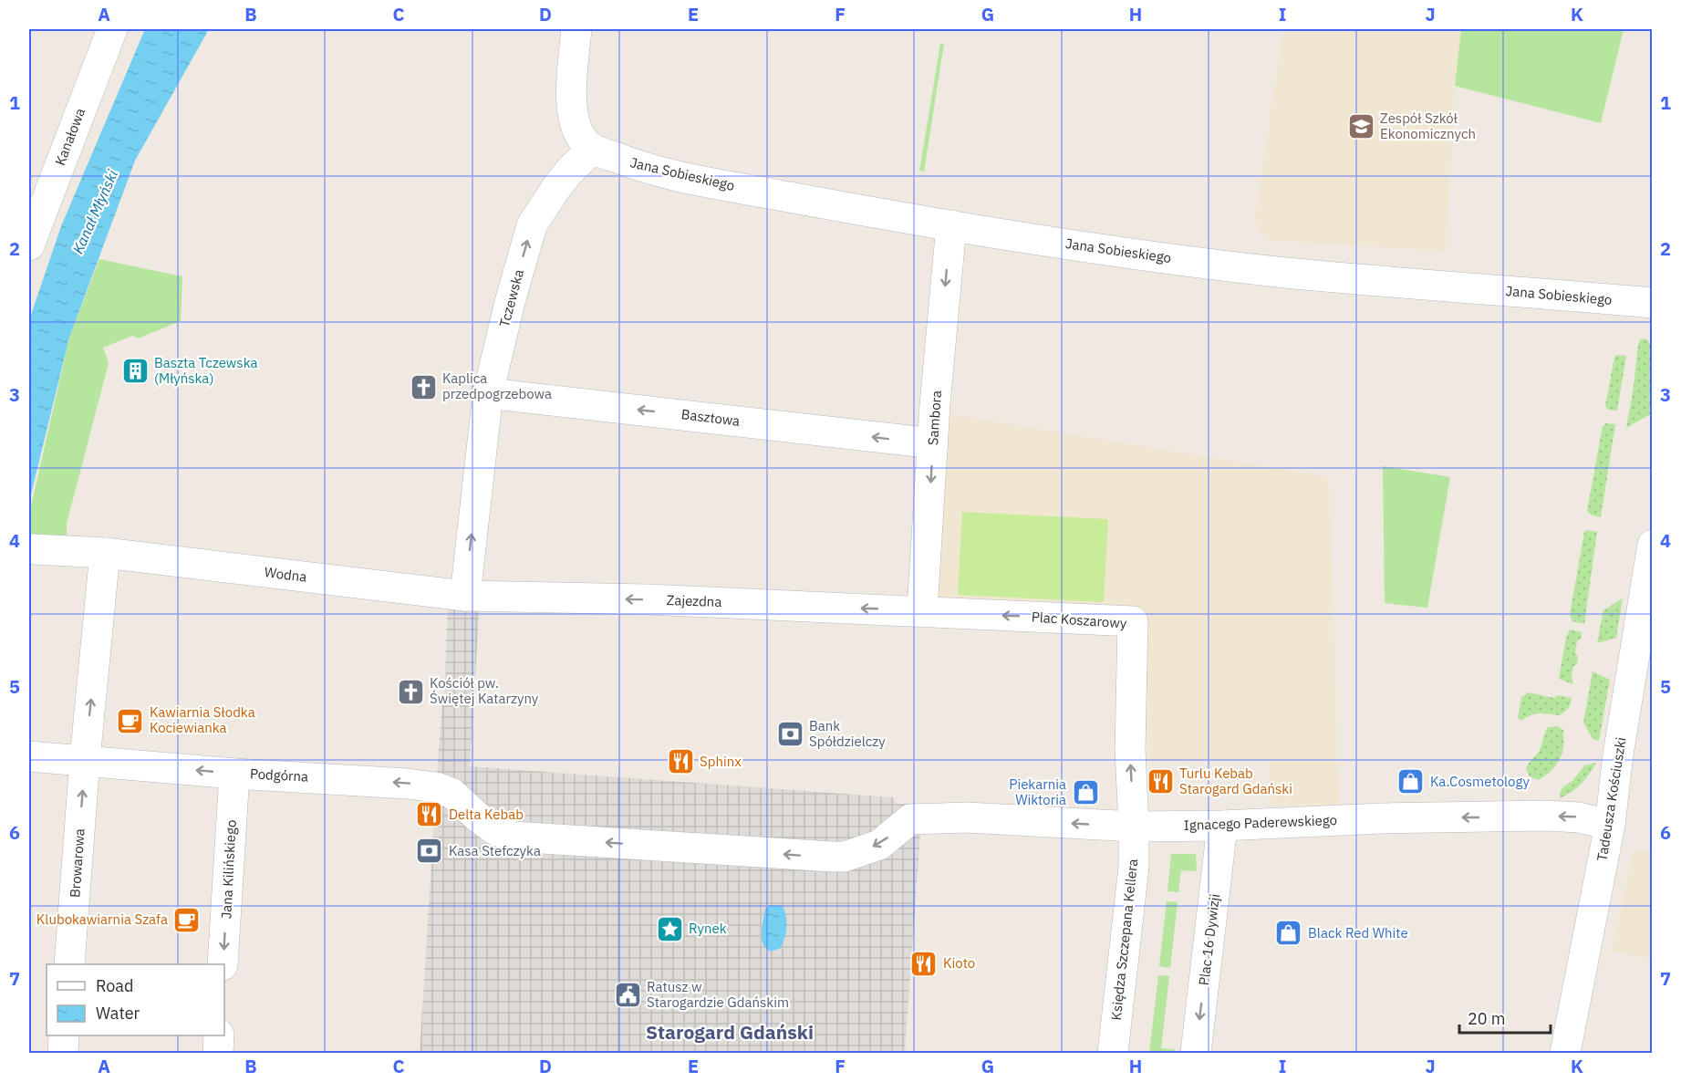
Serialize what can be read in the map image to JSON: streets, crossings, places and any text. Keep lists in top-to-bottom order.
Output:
{
  "streets": {
    "street": [
      "Kanałowa",
      "Jana Sobieskiego",
      "Tczewska",
      "Basztowa",
      "Sambora",
      "Wodna",
      "Zajezdna",
      "Plac Koszarowy",
      "Podgórna",
      "Tadeusza Kościuszki",
      "Ignacego Paderewskiego",
      "Browarowa",
      "Jana Kilińskiego",
      "Księdza Szczepana Kellera",
      "Plac 16 Dywizji"
    ]
  },
  "crossings": [
    ["Jana Sobieskiego", "Tczewska"],
    ["Jana Sobieskiego", "Sambora"],
    ["Tczewska", "Basztowa"],
    ["Tczewska", "Wodna"],
    ["Tczewska", "Zajezdna"],
    ["Basztowa", "Sambora"],
    ["Sambora", "Zajezdna"],
    ["Sambora", "Plac Koszarowy"],
    ["Wodna", "Zajezdna"],
    ["Zajezdna", "Plac Koszarowy"],
    ["Plac Koszarowy", "Ignacego Paderewskiego"],
    ["Plac Koszarowy", "Księdza Szczepana Kellera"],
    ["Podgórna", "Ignacego Paderewskiego"],
    ["Podgórna", "Browarowa"],
    ["Podgórna", "Jana Kilińskiego"],
    ["Tadeusza Kościuszki", "Ignacego Paderewskiego"],
    ["Ignacego Paderewskiego", "Księdza Szczepana Kellera"],
    ["Ignacego Paderewskiego", "Plac 16 Dywizji"]
  ],
  "one_way": [
    "Tczewska",
    "Basztowa",
    "Sambora",
    "Zajezdna",
    "Podgórna",
    "Ignacego Paderewskiego",
    "Browarowa",
    "Jana Kilińskiego",
    "Plac 16 Dywizji"
  ],
  "districts": ["Starogard Gdański"],
  "water": ["Kanał Młyński"],
  "places": {
    "school or university": ["Zespół Szkół Ekonomicznych"],
    "building": ["Baszta Tczewska (Młyńska)"],
    "church": ["Kaplica przedpogrzebowa", "Kościół pw. Świętej Katarzyny"],
    "cafe": ["Kawiarnia Słodka Kociewianka", "Klubokawiarnia Szafa"],
    "bank": ["Bank Spółdzielczy", "Kasa Stefczyka"],
    "restaurant": [
      "Sphinx",
      "Turlu Kebab Starogard Gdański",
      "Delta Kebab",
      "Kioto"
    ],
    "shop": ["Ka.Cosmetology", "Piekarnia Wiktoria", "Black Red White"],
    "place": ["Rynek"],
    "public building": ["Ratusz w Starogardzie Gdańskim"]
  },
  "legend": ["Road", "Water"],
  "scale_bar": "20 m",
  "grid": {
    "columns": [
      "A",
      "B",
      "C",
      "D",
      "E",
      "F",
      "G",
      "H",
      "I",
      "J",
      "K"
    ],
    "rows": [
      "1",
      "2",
      "3",
      "4",
      "5",
      "6",
      "7"
    ]
  }
}
